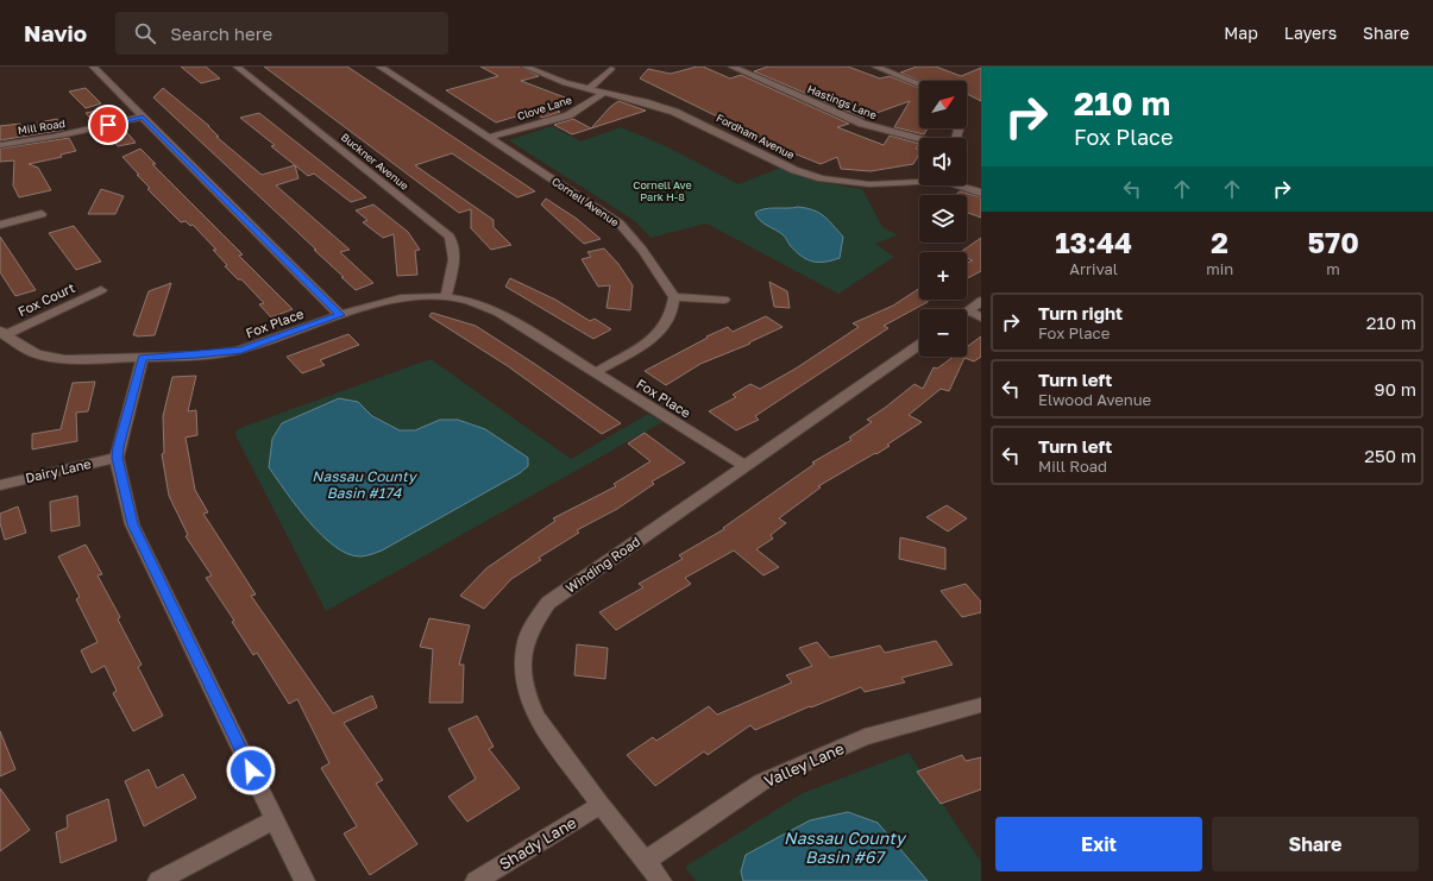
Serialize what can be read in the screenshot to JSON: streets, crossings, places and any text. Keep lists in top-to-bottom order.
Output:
{
  "streets": {
    "street": [
      "Hastings Lane",
      "Clove Lane",
      "Mill Road",
      "Fordham Avenue",
      "Buckner Avenue",
      "Cornell Avenue",
      "Fox Court",
      "Fox Place",
      "Dairy Lane",
      "Winding Road",
      "Valley Lane",
      "Shady Lane"
    ]
  },
  "crossings": [
    ["Clove Lane", "Fordham Avenue"],
    ["Clove Lane", "Cornell Avenue"],
    ["Buckner Avenue", "Fox Place"],
    ["Fox Court", "Fox Place"],
    ["Fox Place", "Winding Road"],
    ["Winding Road", "Valley Lane"],
    ["Winding Road", "Shady Lane"]
  ],
  "water": ["Nassau County Basin #174", "Nassau County Basin #67"],
  "parks": ["Cornell Ave Park H-8"],
  "north": "top right",
  "page": {
    "header": "Navio",
    "search": "Search here",
    "nav": ["Map", "Layers", "Share"],
    "turn": ["210 m", "Fox Place"],
    "map_buttons": ["+", "−"],
    "eta": [
      "13:44",
      "Arrival",
      "2",
      "min",
      "570",
      "m"
    ],
    "list": [
      {
        "name": "Turn right",
        "note": "Fox Place",
        "value": "210 m"
      },
      {
        "name": "Turn left",
        "note": "Elwood Avenue",
        "value": "90 m"
      },
      {
        "name": "Turn left",
        "note": "Mill Road",
        "value": "250 m"
      }
    ],
    "buttons": ["Exit", "Share"]
  }
}
